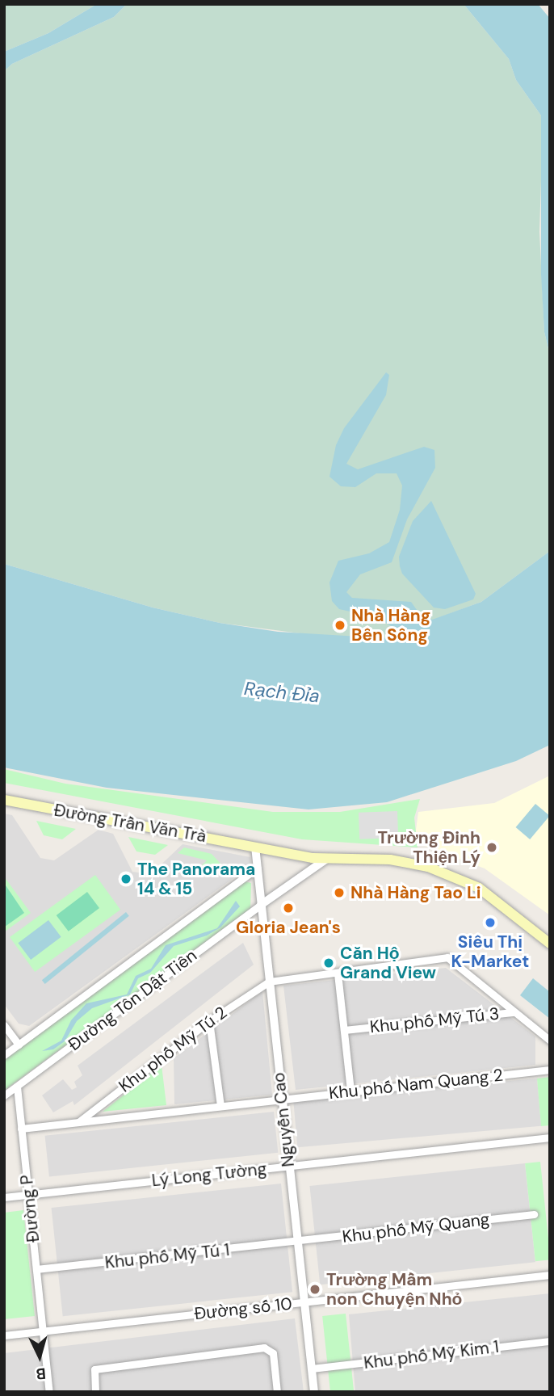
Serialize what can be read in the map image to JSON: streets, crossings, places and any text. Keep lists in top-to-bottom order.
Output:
{
  "streets": {
    "main road": ["Đường Trần Văn Trà"],
    "street": [
      "Đường Tôn Dật Tiên",
      "Khu phố Mỹ Tú 3",
      "Khu phố Mỹ Tú 2",
      "Khu phố Nam Quang 2",
      "Nguyễn Cao",
      "Lý Long Tường",
      "Đường P",
      "Khu phố Mỹ Quang",
      "Khu phố Mỹ Tú 1",
      "Đường số 10",
      "Khu phố Mỹ Kim 1"
    ]
  },
  "crossings": [
    ["Đường Trần Văn Trà", "Nguyễn Cao"],
    ["Đường Tôn Dật Tiên", "Nguyễn Cao"],
    ["Đường Tôn Dật Tiên", "Đường P"],
    ["Khu phố Mỹ Tú 2", "Khu phố Nam Quang 2"],
    ["Khu phố Mỹ Tú 2", "Nguyễn Cao"],
    ["Khu phố Mỹ Tú 2", "Đường P"],
    ["Khu phố Nam Quang 2", "Nguyễn Cao"],
    ["Nguyễn Cao", "Lý Long Tường"],
    ["Nguyễn Cao", "Khu phố Mỹ Quang"],
    ["Nguyễn Cao", "Khu phố Mỹ Tú 1"],
    ["Nguyễn Cao", "Đường số 10"],
    ["Nguyễn Cao", "Khu phố Mỹ Kim 1"],
    ["Lý Long Tường", "Đường P"],
    ["Đường P", "Khu phố Mỹ Tú 1"],
    ["Đường P", "Đường số 10"],
    ["Khu phố Mỹ Quang", "Khu phố Mỹ Tú 1"]
  ],
  "water": ["Rạch Đỉa"],
  "places": [
    "Nhà Hàng Bên Sông",
    "Trường Đinh Thiện Lý",
    "The Panorama 14 & 15",
    "Nhà Hàng Tao Li",
    "Gloria Jean's",
    "Siêu Thị K-Market",
    "Căn Hộ Grand View",
    "Trường Mầm non Chuyện Nhỏ"
  ],
  "north": "bottom"
}
